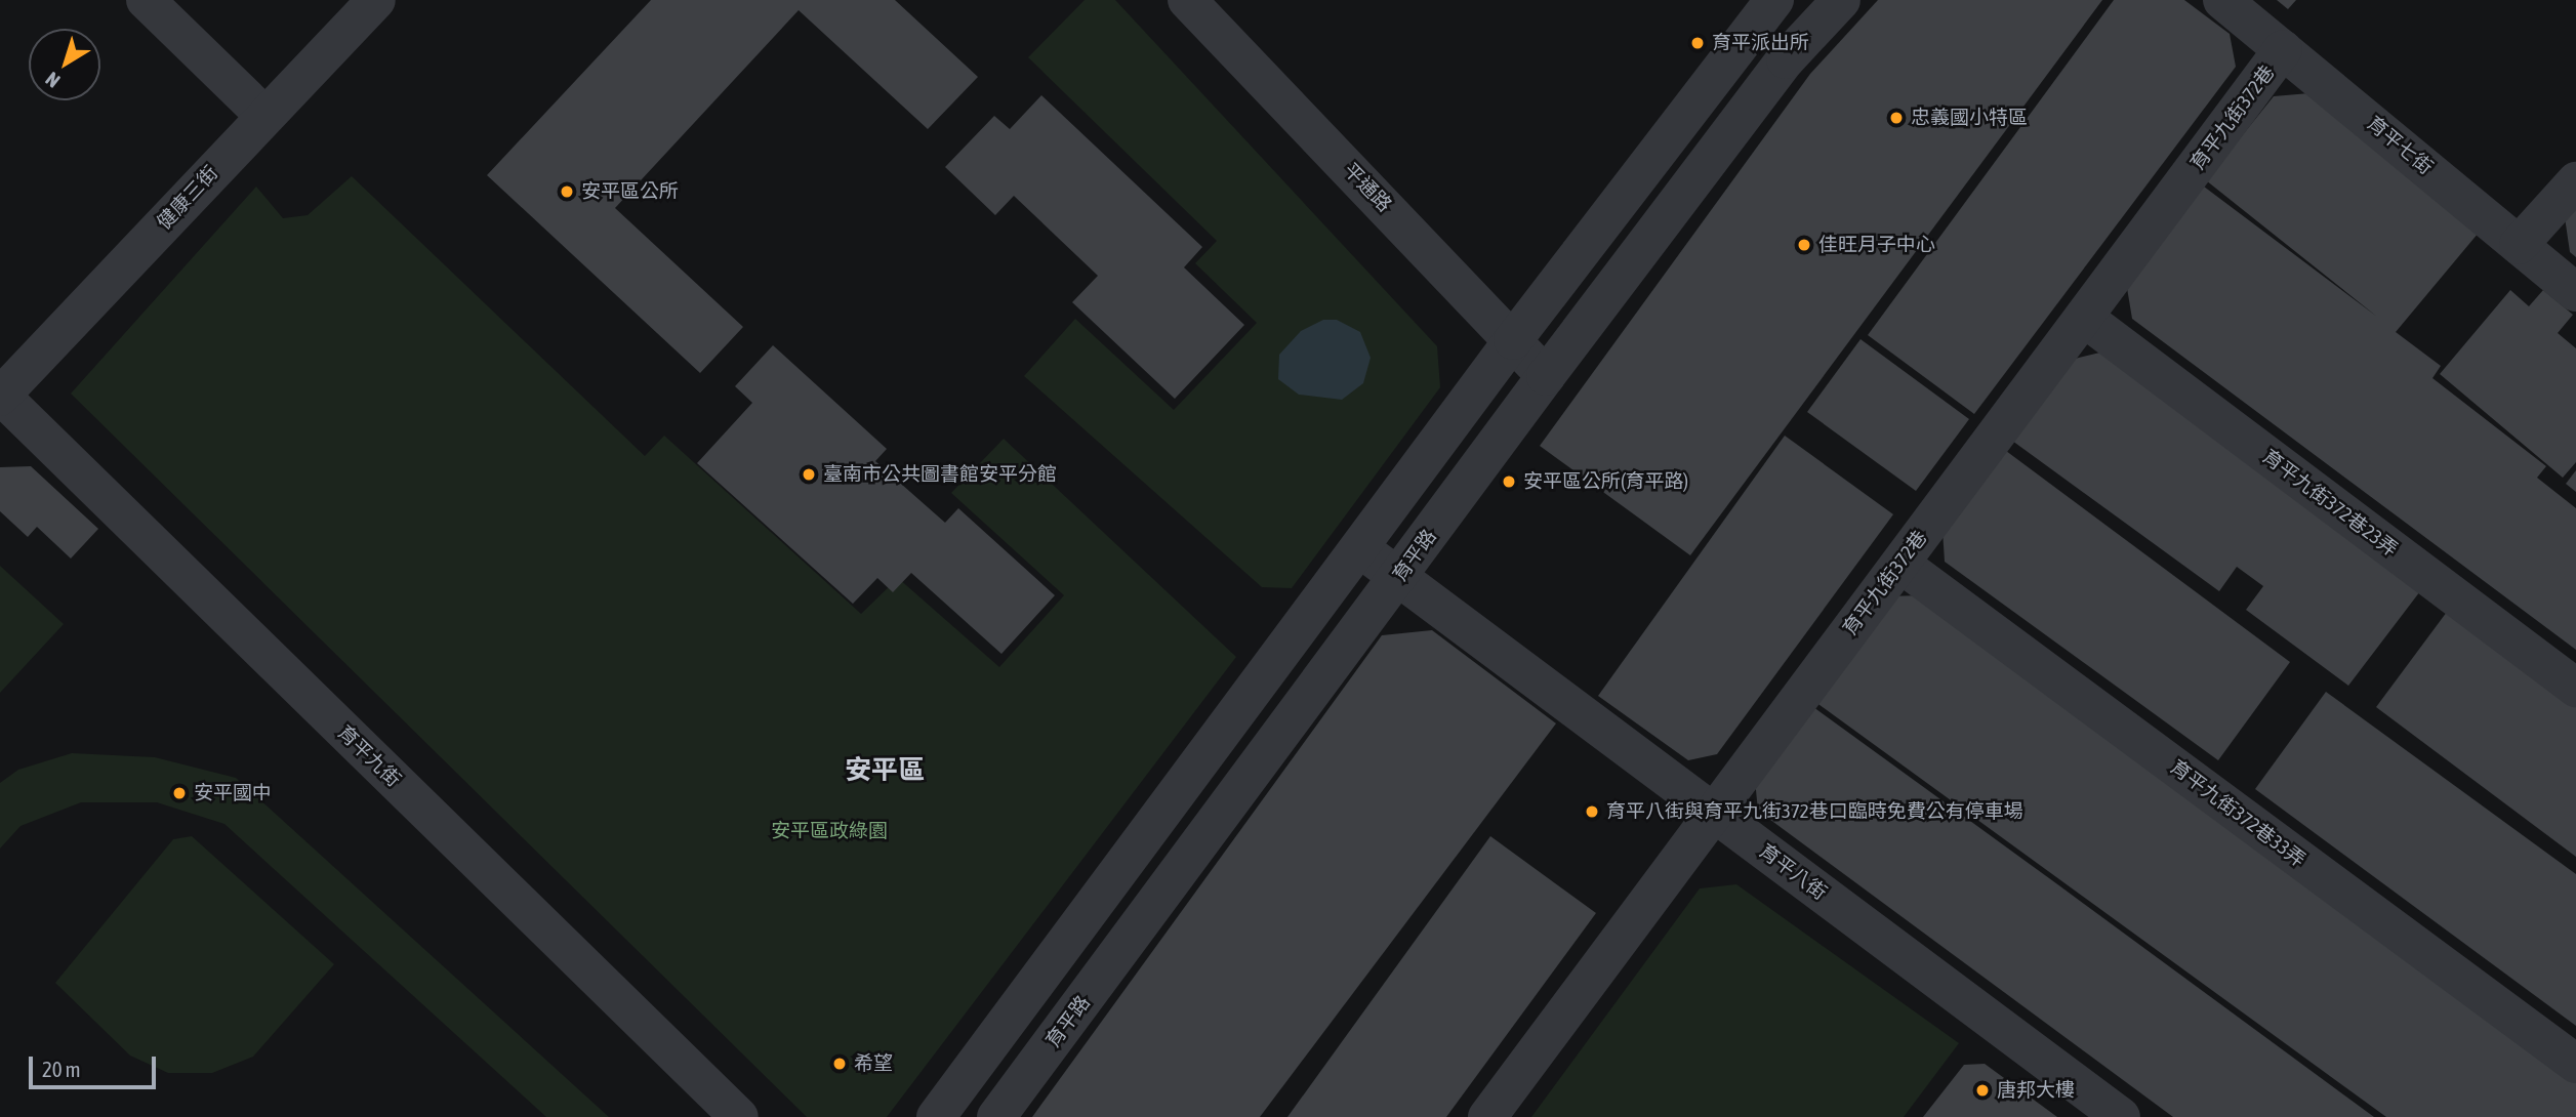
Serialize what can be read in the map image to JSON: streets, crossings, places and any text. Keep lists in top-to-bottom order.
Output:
{
  "streets": {
    "street": [
      "育平九街372巷",
      "育平七街",
      "平通路",
      "健康三街",
      "育平九街372巷23弄",
      "育平路",
      "育平九街",
      "育平九街372巷33弄",
      "育平八街"
    ]
  },
  "crossings": [
    ["育平九街372巷", "育平七街"],
    ["育平九街372巷", "育平九街372巷23弄"],
    ["育平九街372巷", "育平九街372巷33弄"],
    ["育平九街372巷", "育平八街"],
    ["平通路", "育平路"],
    ["健康三街", "育平九街"],
    ["育平路", "育平八街"]
  ],
  "districts": ["安平區"],
  "parks": ["安平區政綠園"],
  "places": [
    "育平派出所",
    "忠義國小特區",
    "安平區公所",
    "佳旺月子中心",
    "臺南市公共圖書館安平分館",
    "安平區公所(育平路)",
    "安平國中",
    "育平八街與育平九街372巷口臨時免費公有停車場",
    "希望",
    "唐邦大樓"
  ],
  "scale_bar": "20 m",
  "north": "bottom left"
}
